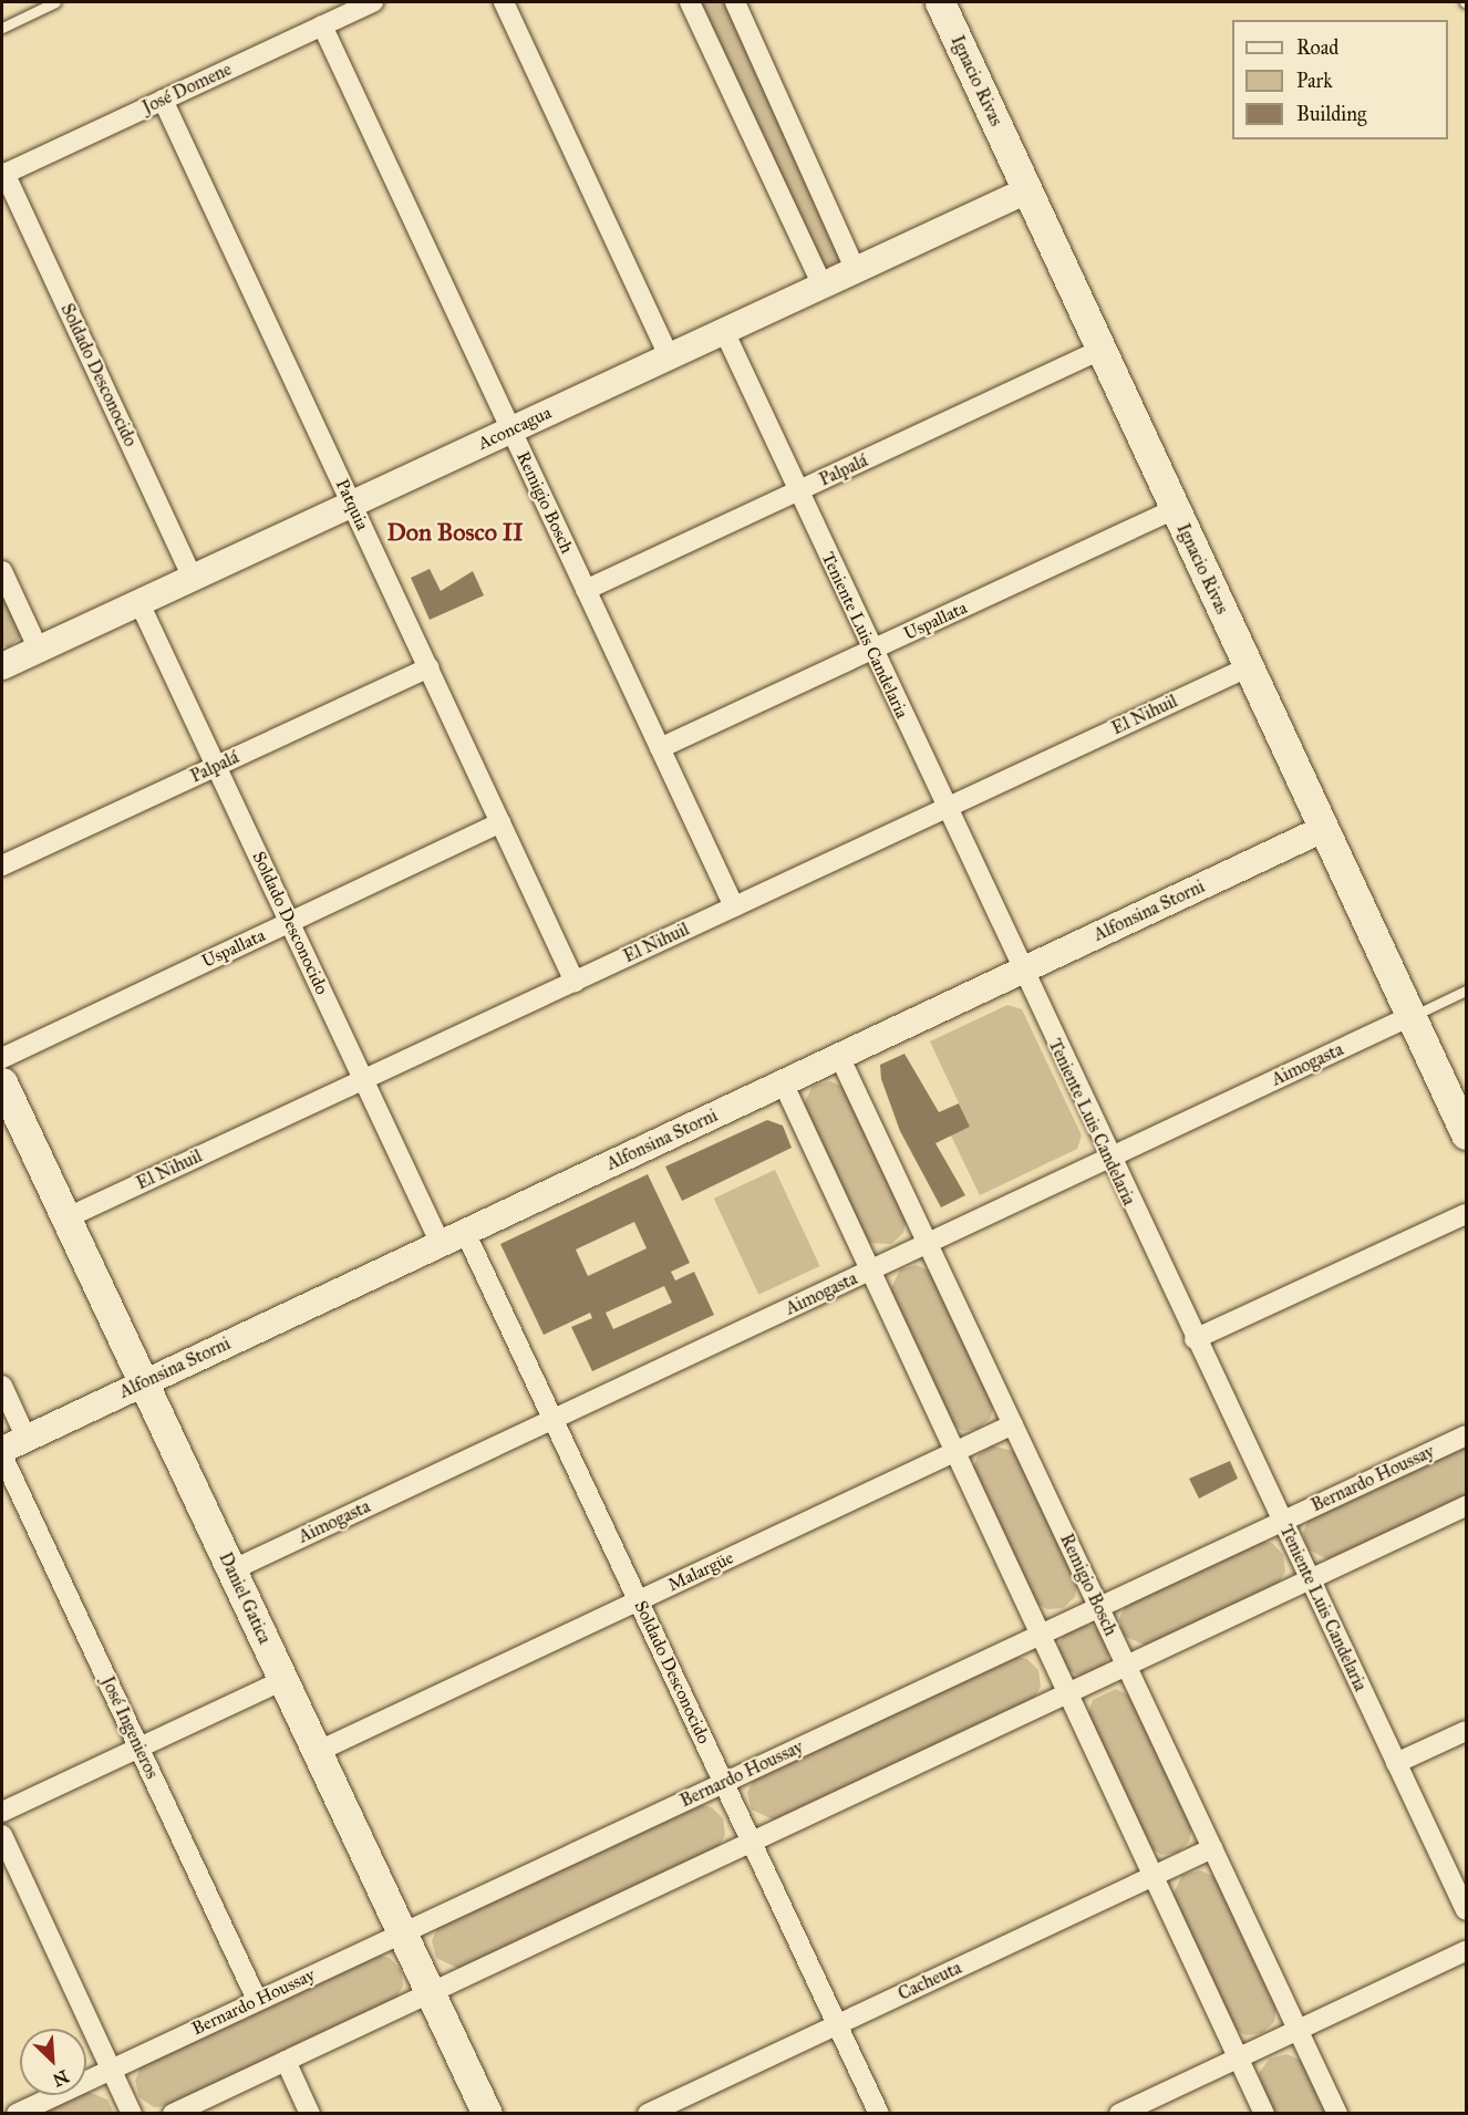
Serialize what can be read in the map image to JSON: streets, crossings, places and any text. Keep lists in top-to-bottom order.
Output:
{
  "streets": {
    "main road": ["Ignacio Rivas", "Daniel Gatica"],
    "street": [
      "José Domene",
      "Soldado Desconocido",
      "Aconcagua",
      "Palpalá",
      "Remigio Bosch",
      "Patquia",
      "Uspallata",
      "Teniente Luis Candelaria",
      "El Nihuil",
      "Alfonsina Storni",
      "Aimogasta",
      "Bernardo Houssay",
      "Malargüe",
      "José Ingenieros",
      "Cacheuta"
    ]
  },
  "crossings": [
    ["Ignacio Rivas", "Aconcagua"],
    ["Ignacio Rivas", "Palpalá"],
    ["Ignacio Rivas", "Uspallata"],
    ["Ignacio Rivas", "El Nihuil"],
    ["Ignacio Rivas", "Alfonsina Storni"],
    ["Ignacio Rivas", "Aimogasta"],
    ["José Domene", "Soldado Desconocido"],
    ["José Domene", "Remigio Bosch"],
    ["José Domene", "Patquia"],
    ["Soldado Desconocido", "Aconcagua"],
    ["Soldado Desconocido", "Palpalá"],
    ["Soldado Desconocido", "Uspallata"],
    ["Soldado Desconocido", "El Nihuil"],
    ["Soldado Desconocido", "Alfonsina Storni"],
    ["Soldado Desconocido", "Aimogasta"],
    ["Soldado Desconocido", "Bernardo Houssay"],
    ["Soldado Desconocido", "Malargüe"],
    ["Soldado Desconocido", "Cacheuta"],
    ["Aconcagua", "Remigio Bosch"],
    ["Aconcagua", "Patquia"],
    ["Aconcagua", "Teniente Luis Candelaria"],
    ["Palpalá", "Remigio Bosch"],
    ["Palpalá", "Patquia"],
    ["Palpalá", "Teniente Luis Candelaria"],
    ["Remigio Bosch", "Uspallata"],
    ["Remigio Bosch", "El Nihuil"],
    ["Remigio Bosch", "Alfonsina Storni"],
    ["Remigio Bosch", "Aimogasta"],
    ["Remigio Bosch", "Bernardo Houssay"],
    ["Remigio Bosch", "Malargüe"],
    ["Remigio Bosch", "Cacheuta"],
    ["Patquia", "Uspallata"],
    ["Patquia", "El Nihuil"],
    ["Uspallata", "Teniente Luis Candelaria"],
    ["Teniente Luis Candelaria", "El Nihuil"],
    ["Teniente Luis Candelaria", "Alfonsina Storni"],
    ["Teniente Luis Candelaria", "Aimogasta"],
    ["Teniente Luis Candelaria", "Bernardo Houssay"],
    ["El Nihuil", "Daniel Gatica"],
    ["Alfonsina Storni", "Daniel Gatica"],
    ["Alfonsina Storni", "José Ingenieros"],
    ["Aimogasta", "Daniel Gatica"],
    ["Bernardo Houssay", "Daniel Gatica"],
    ["Bernardo Houssay", "José Ingenieros"],
    ["Malargüe", "Daniel Gatica"]
  ],
  "districts": ["Don Bosco II"],
  "legend": ["Road", "Park", "Building"],
  "north": "bottom right"
}
